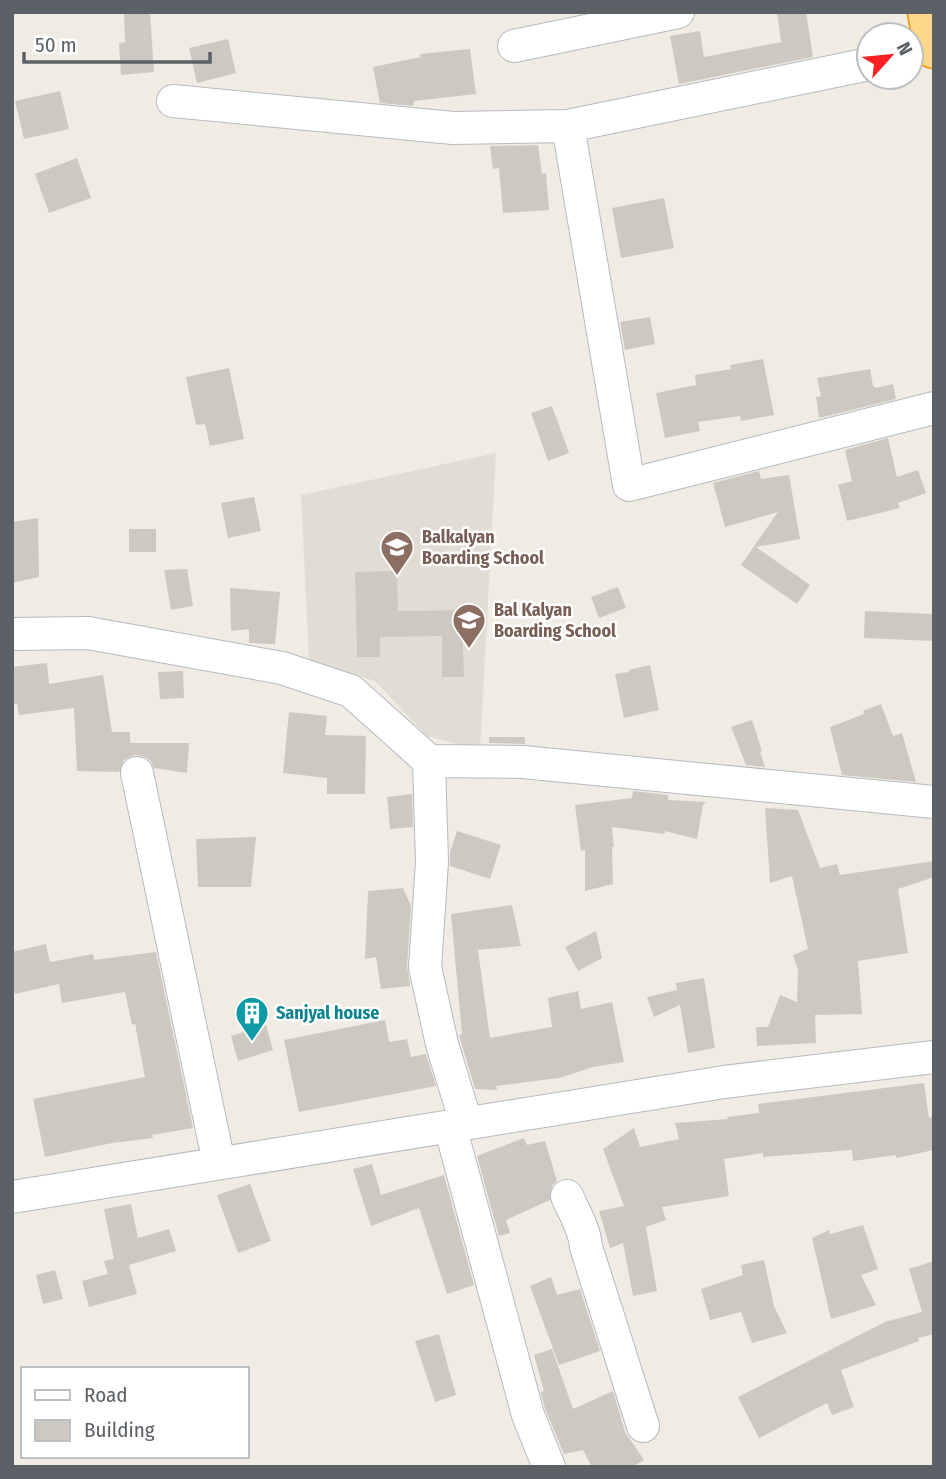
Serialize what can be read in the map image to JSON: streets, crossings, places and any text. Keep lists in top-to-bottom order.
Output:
{
  "places": {
    "school or university": ["Balkalyan Boarding School", "Bal Kalyan Boarding School"],
    "building": ["Sanjyal house"]
  },
  "legend": ["Road", "Building"],
  "scale_bar": "50 m",
  "north": "top right"
}
